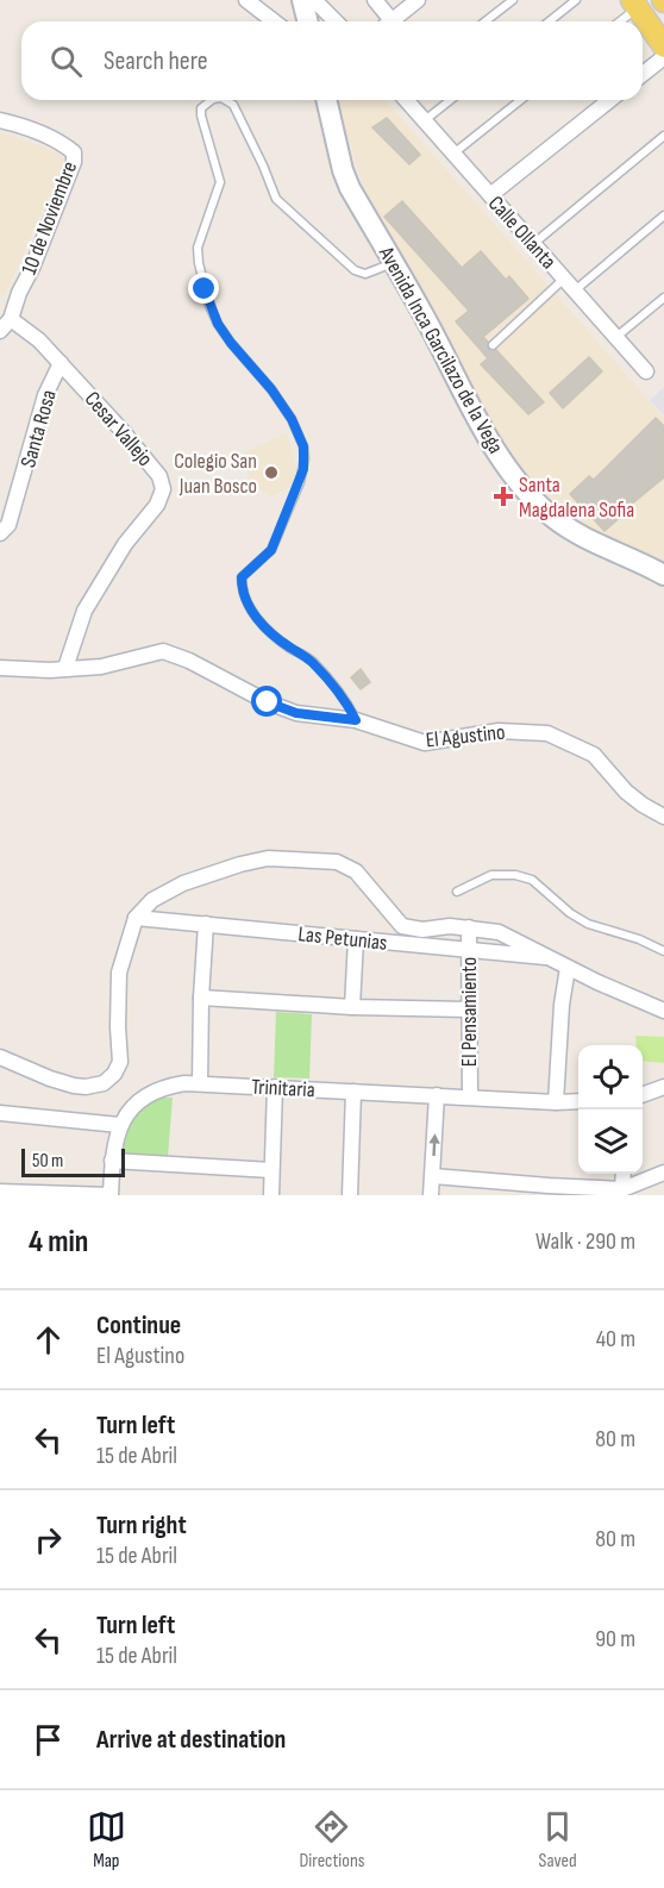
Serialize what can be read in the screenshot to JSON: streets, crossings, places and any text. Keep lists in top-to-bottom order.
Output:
{
  "streets": {
    "street": [
      "10 de Noviembre",
      "Calle Ollanta",
      "Avenida Inca Garcilazo de la Vega",
      "Santa Rosa",
      "Cesar Vallejo",
      "El Agustino",
      "Las Petunias",
      "El Pensamiento",
      "Trinitaria"
    ]
  },
  "crossings": [
    ["10 de Noviembre", "Cesar Vallejo"],
    ["Santa Rosa", "Cesar Vallejo"],
    ["Cesar Vallejo", "El Agustino"],
    ["Las Petunias", "El Pensamiento"],
    ["El Pensamiento", "Trinitaria"]
  ],
  "places": {
    "other": ["Colegio San Juan Bosco"],
    "health": ["Santa Magdalena Sofia"]
  },
  "scale_bar": "50 m",
  "page": {
    "search": "Search here",
    "scale": "50 m",
    "heading": ["4 min", "Walk · 290 m"],
    "list": [
      ["Continue", "El Agustino", "40 m"],
      ["Turn left", "15 de Abril", "80 m"],
      ["Turn right", "15 de Abril", "80 m"],
      ["Turn left", "15 de Abril", "90 m"],
      "Arrive at destination"
    ],
    "nav": ["Map", "Directions", "Saved"]
  }
}
